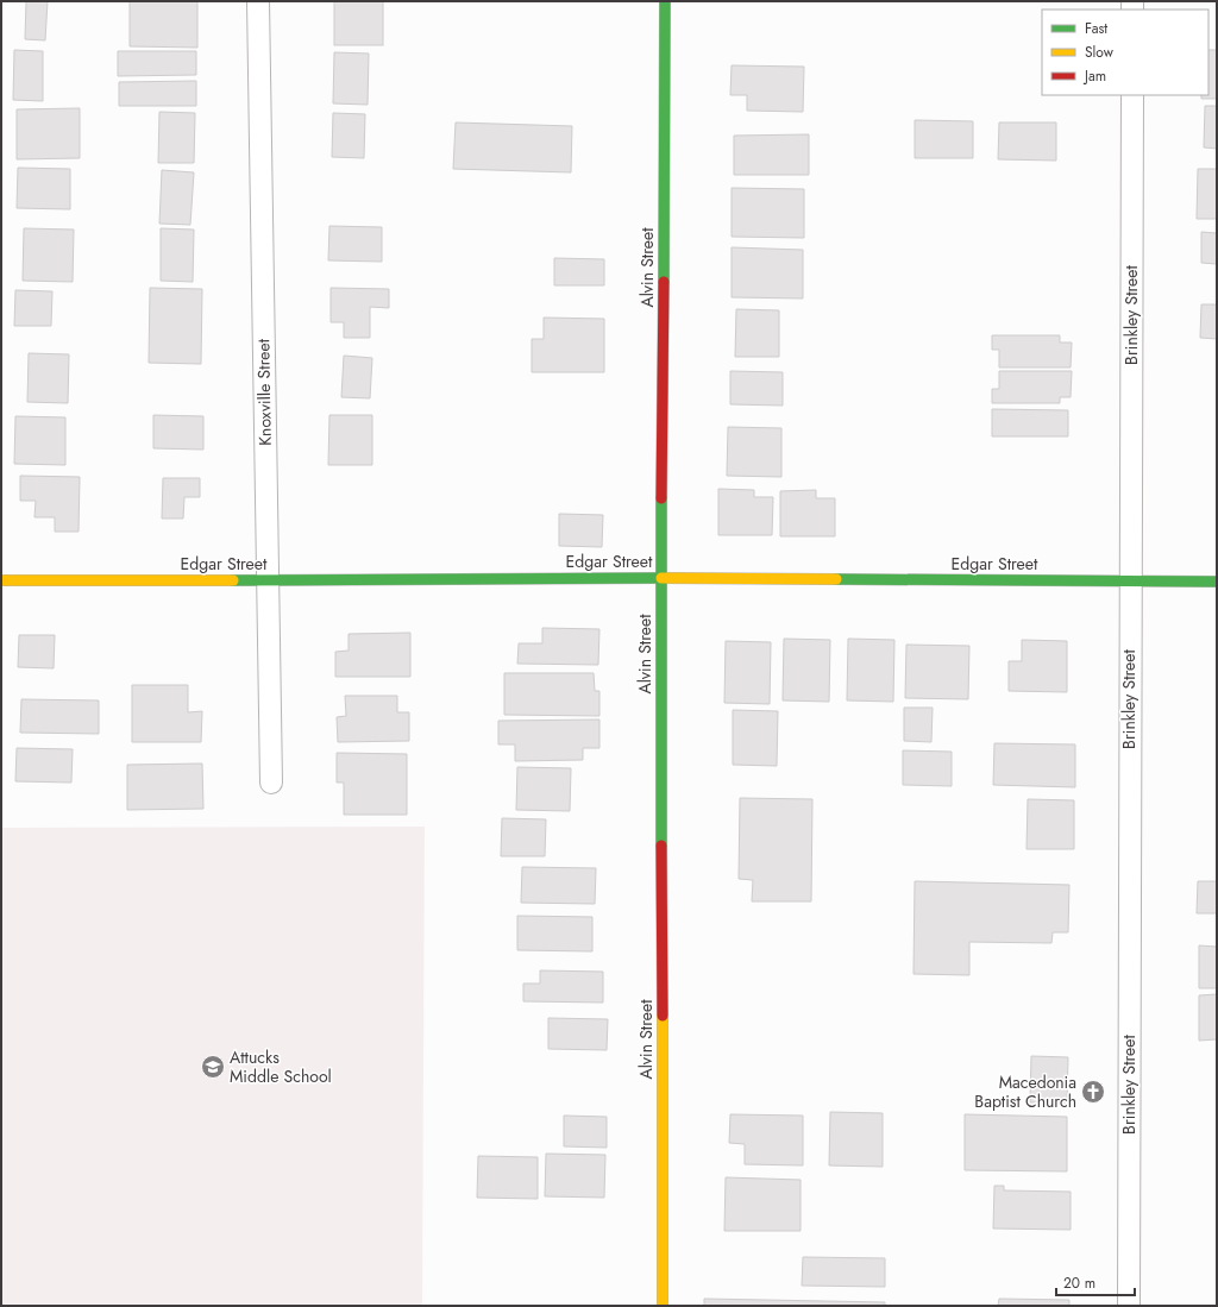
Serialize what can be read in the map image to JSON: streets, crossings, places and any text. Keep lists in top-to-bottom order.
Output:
{
  "streets": {
    "street": [
      "Alvin Street",
      "Brinkley Street",
      "Knoxville Street",
      "Edgar Street"
    ]
  },
  "crossings": [
    ["Alvin Street", "Edgar Street"],
    ["Brinkley Street", "Edgar Street"],
    ["Knoxville Street", "Edgar Street"]
  ],
  "places": {
    "school or university": ["Attucks Middle School"],
    "church": ["Macedonia Baptist Church"]
  },
  "legend": ["Fast", "Slow", "Jam"],
  "scale_bar": "20 m"
}
